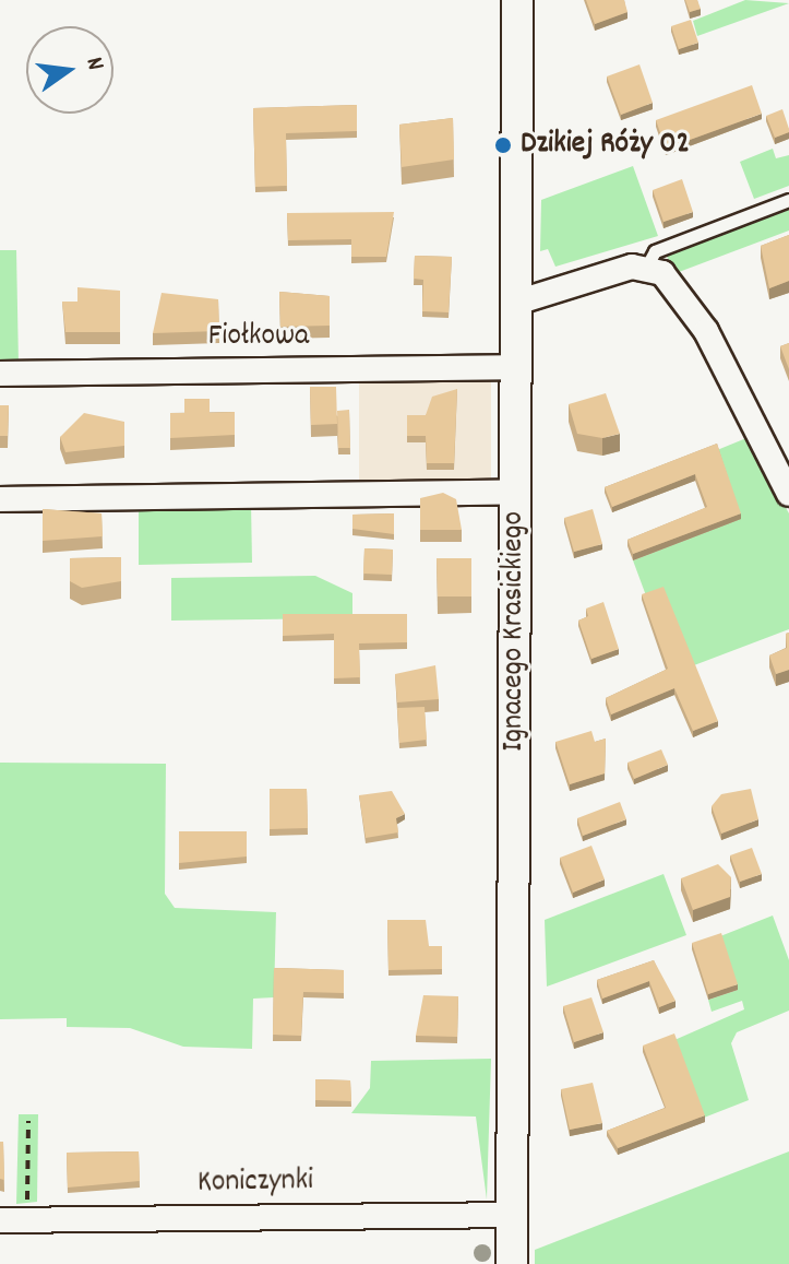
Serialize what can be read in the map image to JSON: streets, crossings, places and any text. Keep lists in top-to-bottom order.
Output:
{
  "streets": {
    "street": ["Fiołkowa", "Ignacego Krasickiego", "Koniczynki"]
  },
  "crossings": [
    ["Fiołkowa", "Ignacego Krasickiego"],
    ["Ignacego Krasickiego", "Koniczynki"]
  ],
  "places": ["Dzikiej Róży 02"],
  "north": "right"
}
